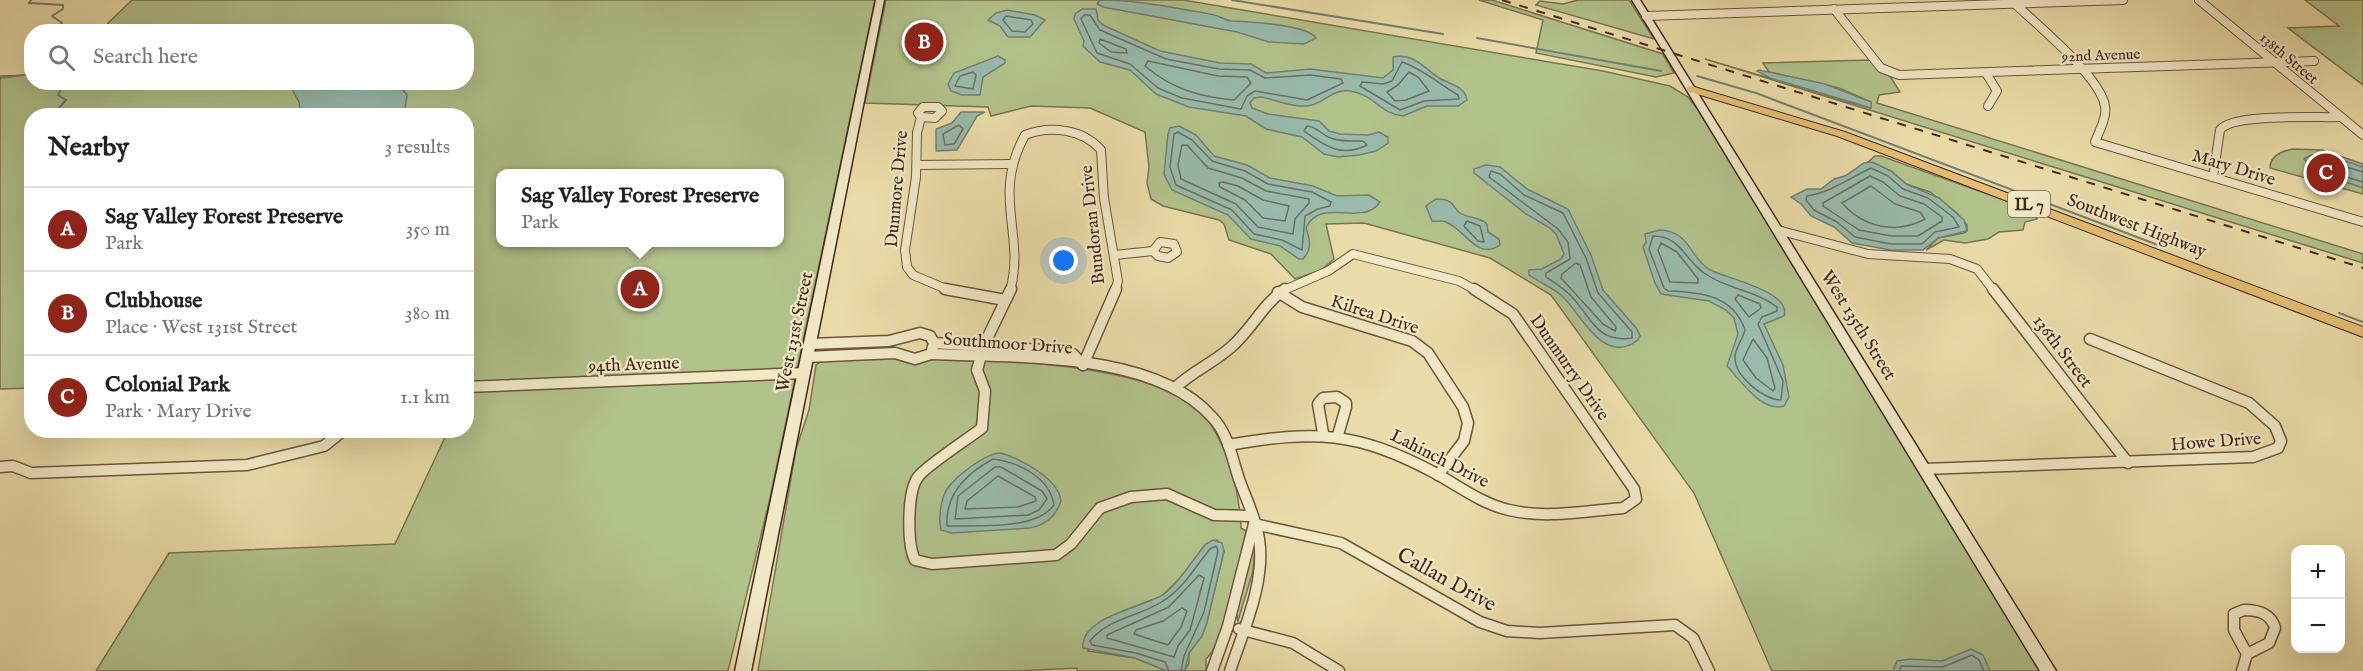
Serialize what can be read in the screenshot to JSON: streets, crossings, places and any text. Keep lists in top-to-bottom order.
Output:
{
  "streets": {
    "main road": ["IL 7", "Southwest Highway"],
    "street": [
      "92nd Avenue",
      "138th Street",
      "Mary Drive",
      "Dunmore Drive",
      "Bundoran Drive",
      "Kilrea Drive",
      "West 135th Street",
      "West 131st Street",
      "Southmoor Drive",
      "136th Street",
      "94th Avenue",
      "Dunmurry Drive",
      "Howe Drive",
      "Lahinch Drive",
      "Callan Drive"
    ]
  },
  "crossings": [
    ["92nd Avenue", "138th Street"],
    ["92nd Avenue", "Mary Drive"],
    ["Bundoran Drive", "Southmoor Drive"],
    ["Southwest Highway", "West 135th Street"],
    ["Kilrea Drive", "Dunmurry Drive"],
    ["Kilrea Drive", "Lahinch Drive"],
    ["West 135th Street", "136th Street"],
    ["West 135th Street", "Howe Drive"],
    ["West 131st Street", "Southmoor Drive"],
    ["West 131st Street", "94th Avenue"],
    ["Southmoor Drive", "Dunmurry Drive"],
    ["Southmoor Drive", "Lahinch Drive"],
    ["Southmoor Drive", "Callan Drive"],
    ["136th Street", "Howe Drive"],
    ["Dunmurry Drive", "Lahinch Drive"]
  ],
  "page": {
    "pins": ["B", "C", "A"],
    "search": "Search here",
    "heading": ["Nearby", "3 results"],
    "popup": ["Sag Valley Forest Preserve", "Park"],
    "list": [
      {
        "mark": "A",
        "name": "Sag Valley Forest Preserve",
        "note": "Park",
        "value": "350 m"
      },
      {
        "mark": "B",
        "name": "Clubhouse",
        "note": "Place · West 131st Street",
        "value": "380 m"
      },
      {
        "mark": "C",
        "name": "Colonial Park",
        "note": "Park · Mary Drive",
        "value": "1.1 km"
      }
    ],
    "map_buttons": ["+", "−"]
  }
}
